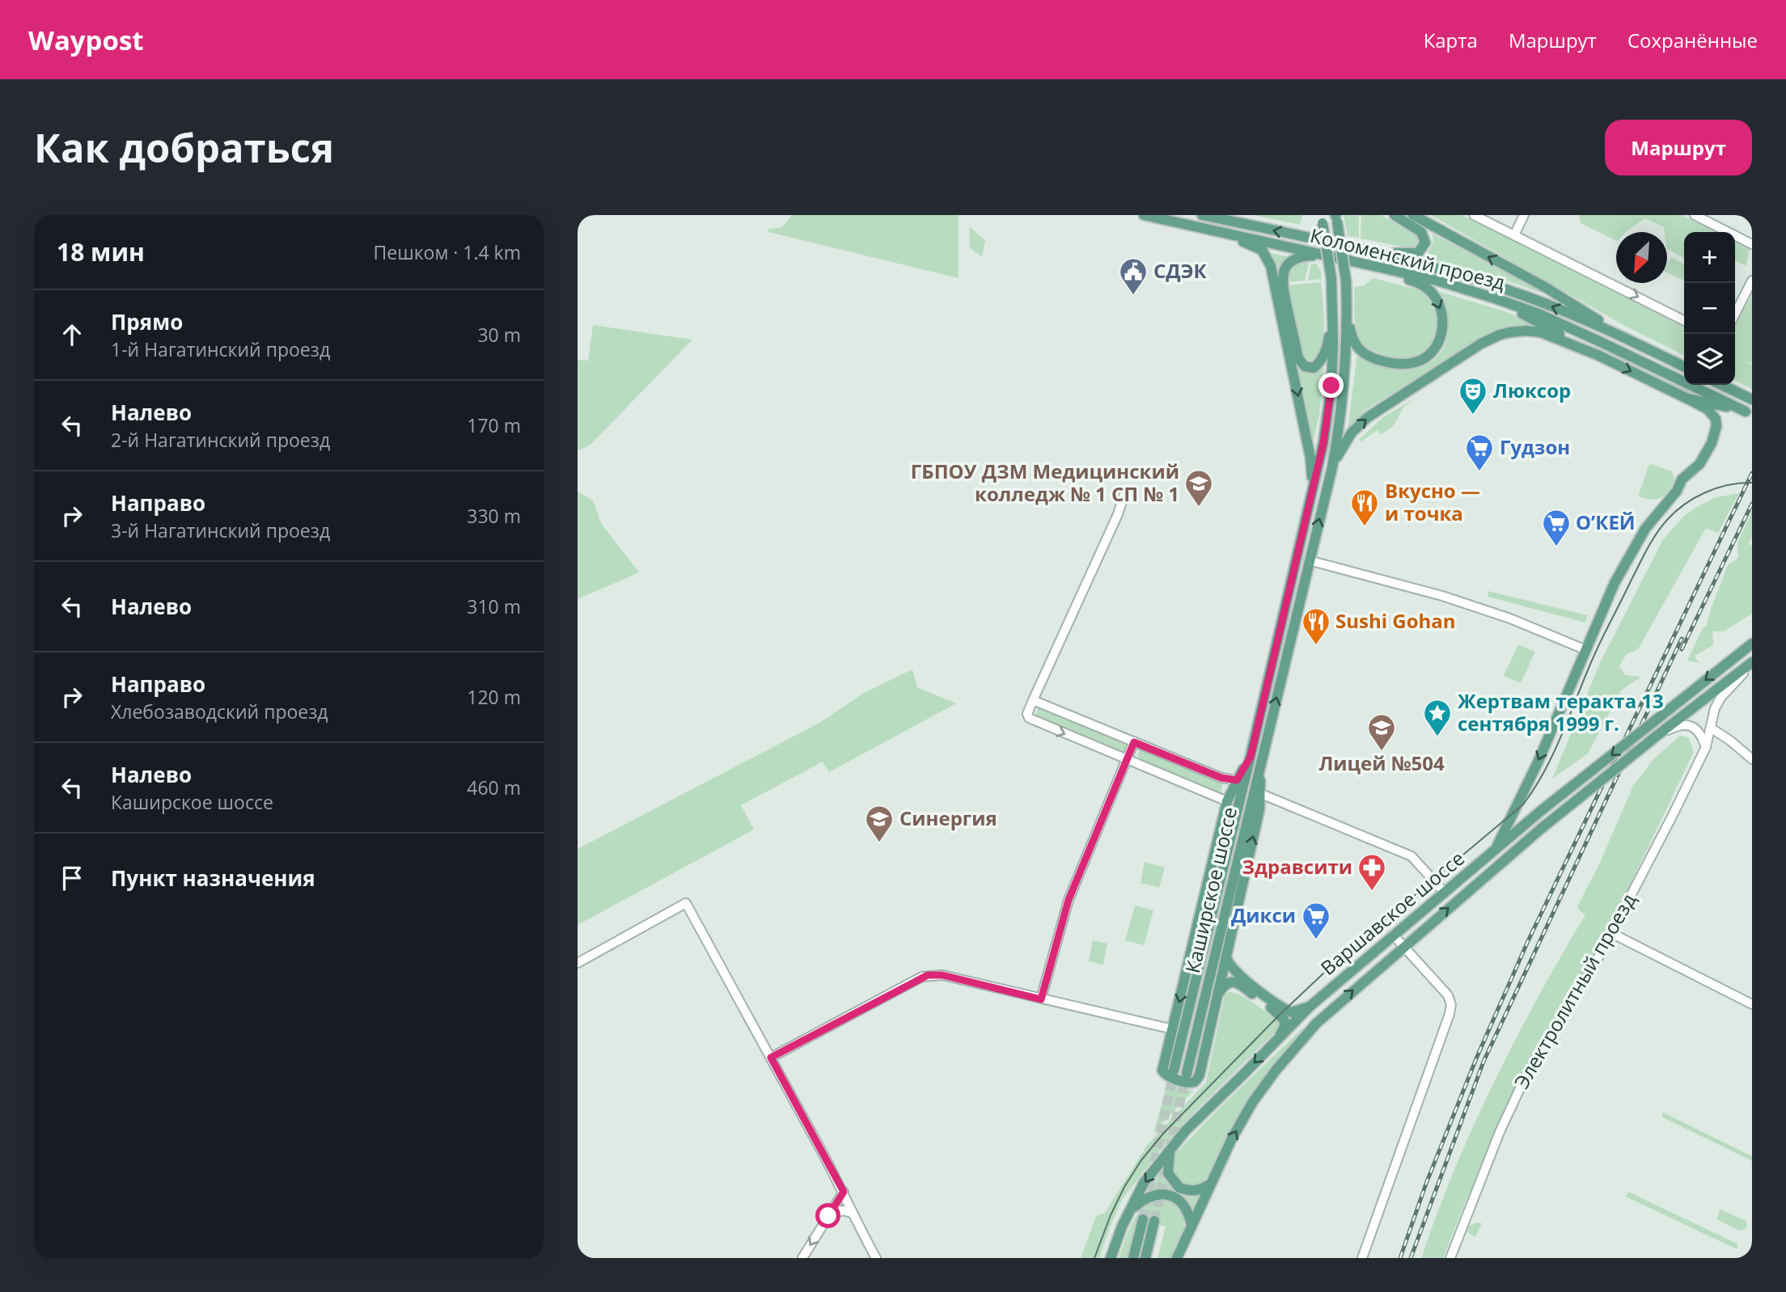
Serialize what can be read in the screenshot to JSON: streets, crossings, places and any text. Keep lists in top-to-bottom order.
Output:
{
  "streets": {
    "main road": ["Коломенский проезд", "Каширское шоссе", "Варшавское шоссе"],
    "street": ["Электролитный проезд"]
  },
  "crossings": [
    ["Варшавское шоссе", "Электролитный проезд"]
  ],
  "places": {
    "public building": ["СДЭК"],
    "theatre": ["Люксор"],
    "supermarket": ["Гудзон", "О’КЕЙ", "Дикси"],
    "school or university": ["ГБПОУ ДЗМ Медицинский колледж № 1 СП № 1", "Лицей №504", "Синергия"],
    "restaurant": ["Вкусно — и точка", "Sushi Gohan"],
    "place": ["Жертвам теракта 13 сентября 1999 г."],
    "pharmacy": ["Здравсити"]
  },
  "north": "bottom left",
  "page": {
    "header": "Waypost",
    "nav": ["Карта", "Маршрут", "Сохранённые"],
    "buttons": "Маршрут",
    "title": "Как добраться",
    "heading": ["18 мин", "Пешком · 1.4 km"],
    "map_buttons": ["+", "−"],
    "list": [
      ["Прямо", "1-й Нагатинский проезд", "30 m"],
      ["Налево", "2-й Нагатинский проезд", "170 m"],
      ["Направо", "3-й Нагатинский проезд", "330 m"],
      ["Налево", "310 m"],
      ["Направо", "Хлебозаводский проезд", "120 m"],
      ["Налево", "Каширское шоссе", "460 m"],
      "Пункт назначения"
    ]
  }
}
